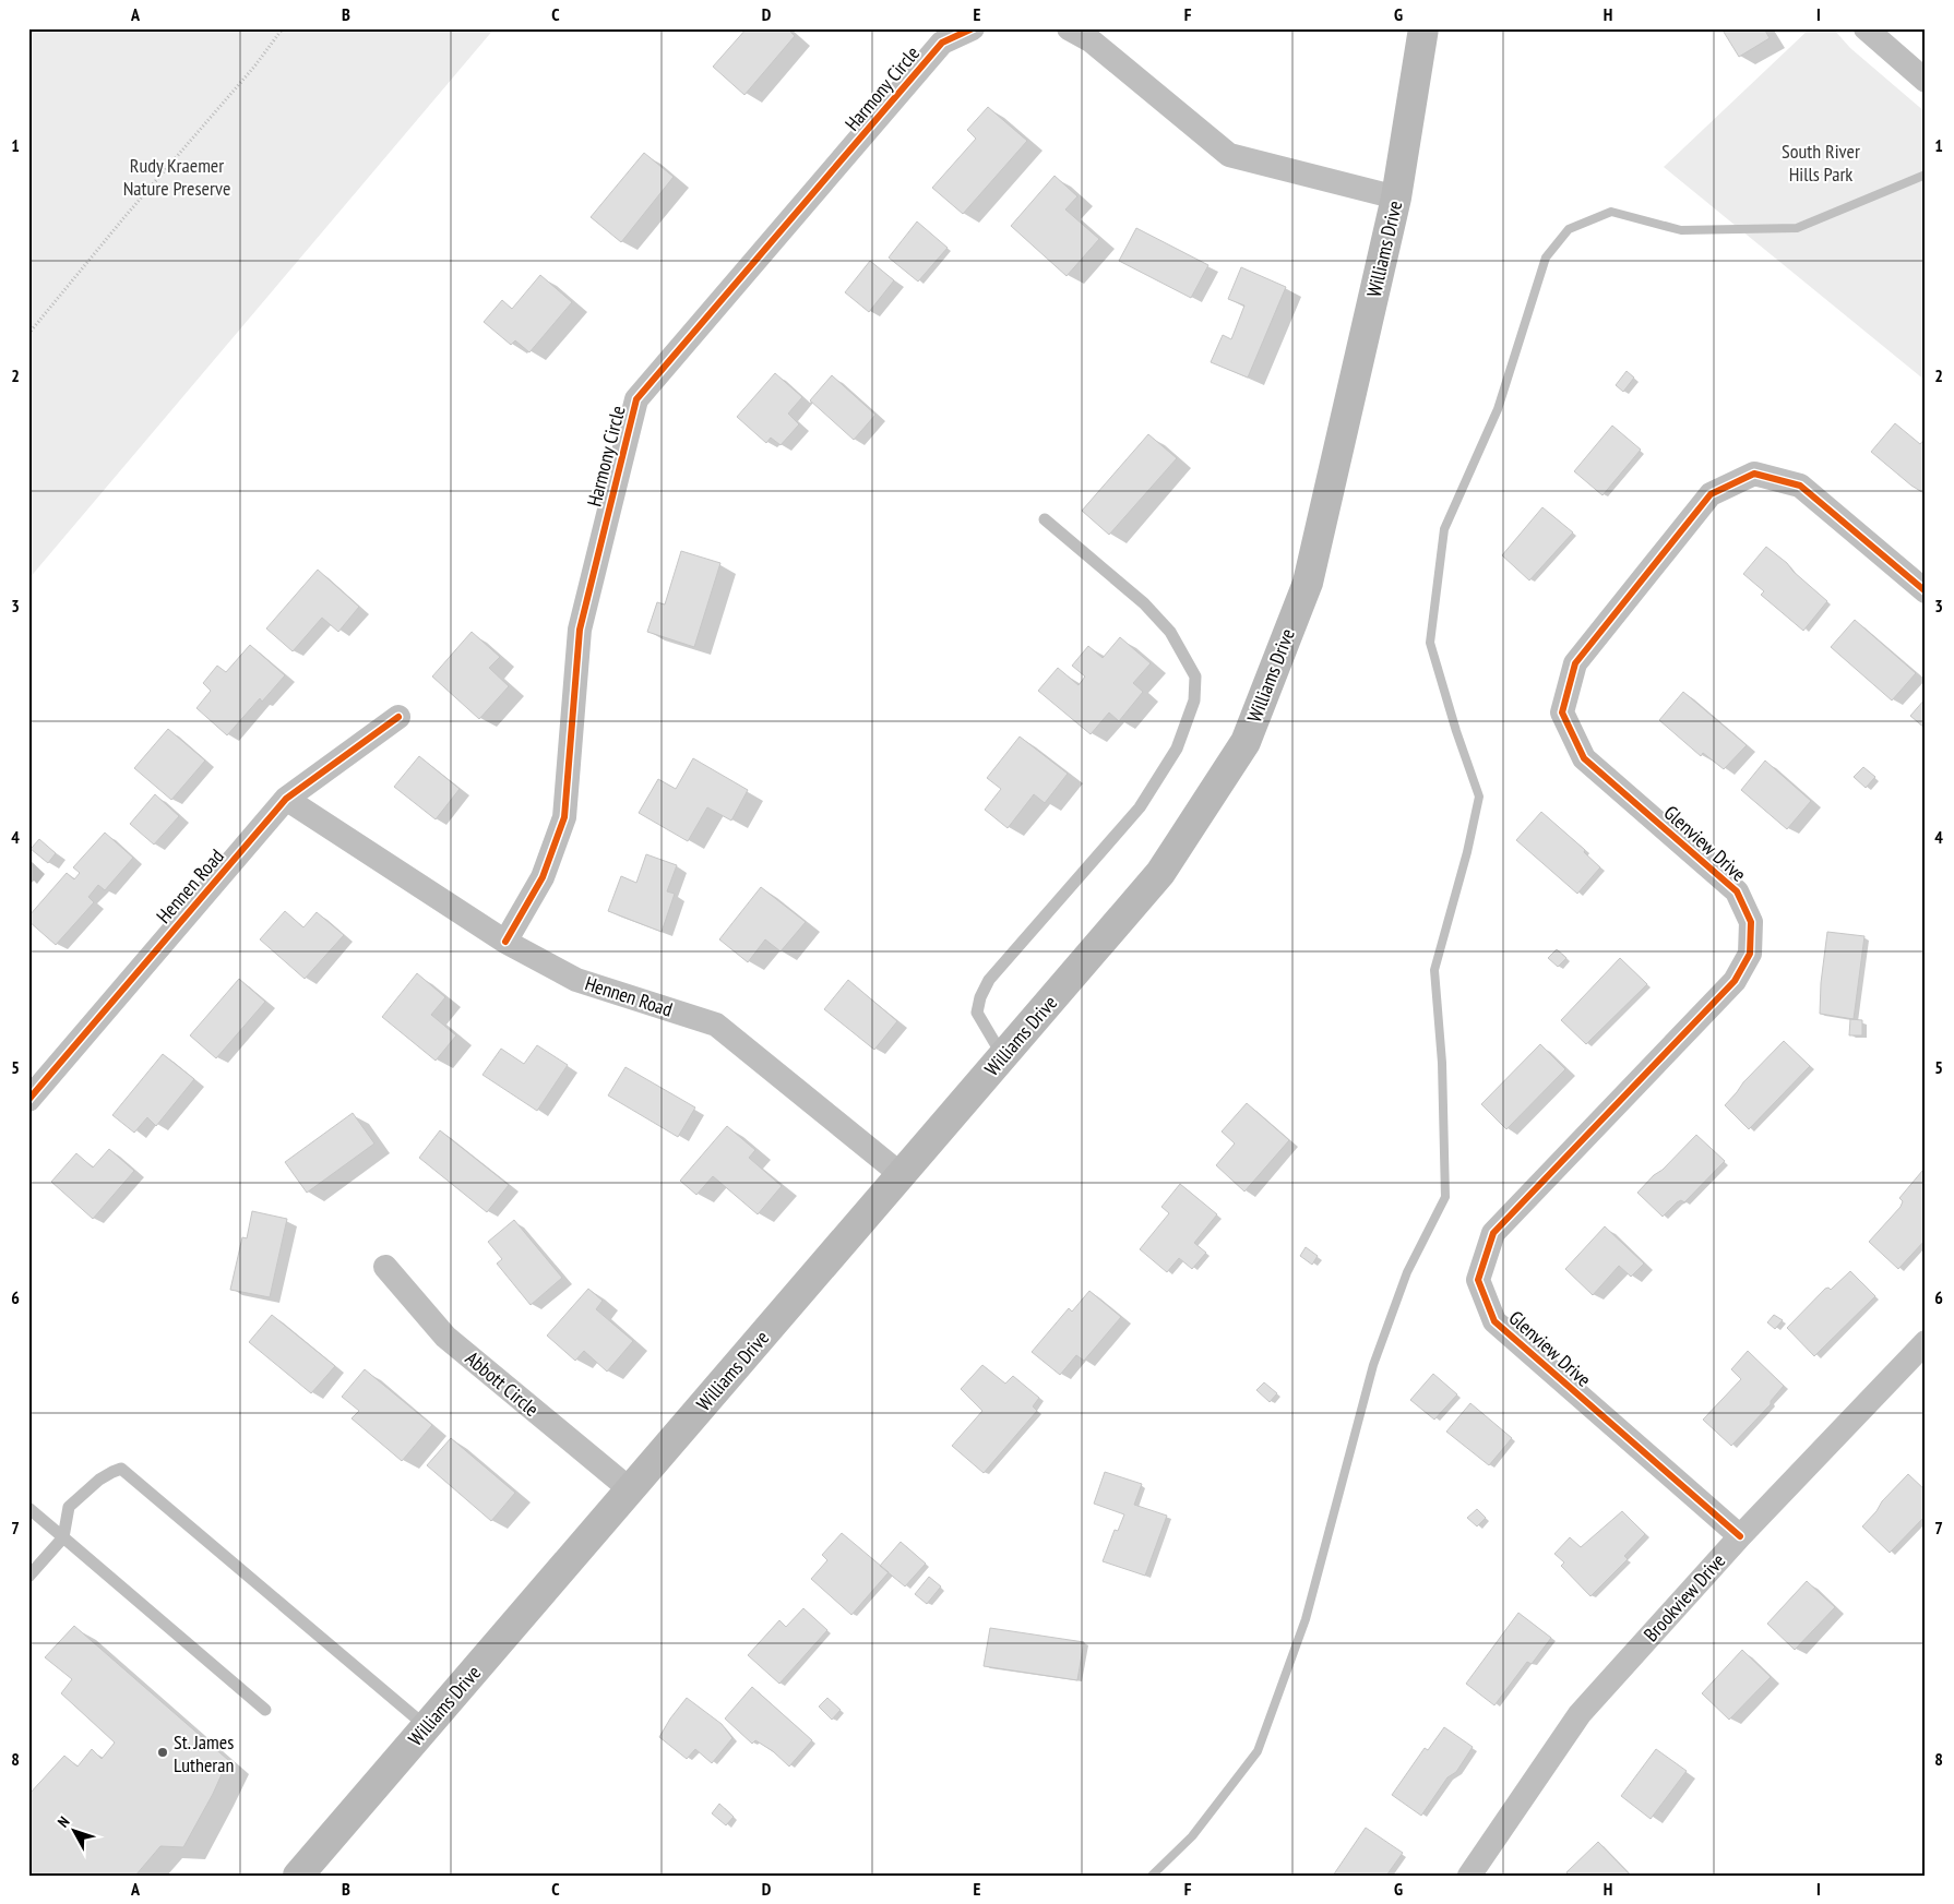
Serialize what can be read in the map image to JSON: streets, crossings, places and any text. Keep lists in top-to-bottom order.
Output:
{
  "streets": {
    "main road": ["Williams Drive"],
    "street": [
      "Harmony Circle",
      "Glenview Drive",
      "Hennen Road",
      "Abbott Circle",
      "Brookview Drive"
    ]
  },
  "crossings": [
    ["Harmony Circle", "Hennen Road"],
    ["Williams Drive", "Hennen Road"],
    ["Williams Drive", "Abbott Circle"],
    ["Glenview Drive", "Brookview Drive"]
  ],
  "parks": ["South River Hills Park", "Rudy Kraemer Nature Preserve"],
  "places": ["St. James Lutheran"],
  "north": "top left",
  "grid": {
    "columns": [
      "A",
      "B",
      "C",
      "D",
      "E",
      "F",
      "G",
      "H",
      "I"
    ],
    "rows": [
      "1",
      "2",
      "3",
      "4",
      "5",
      "6",
      "7",
      "8"
    ]
  }
}
